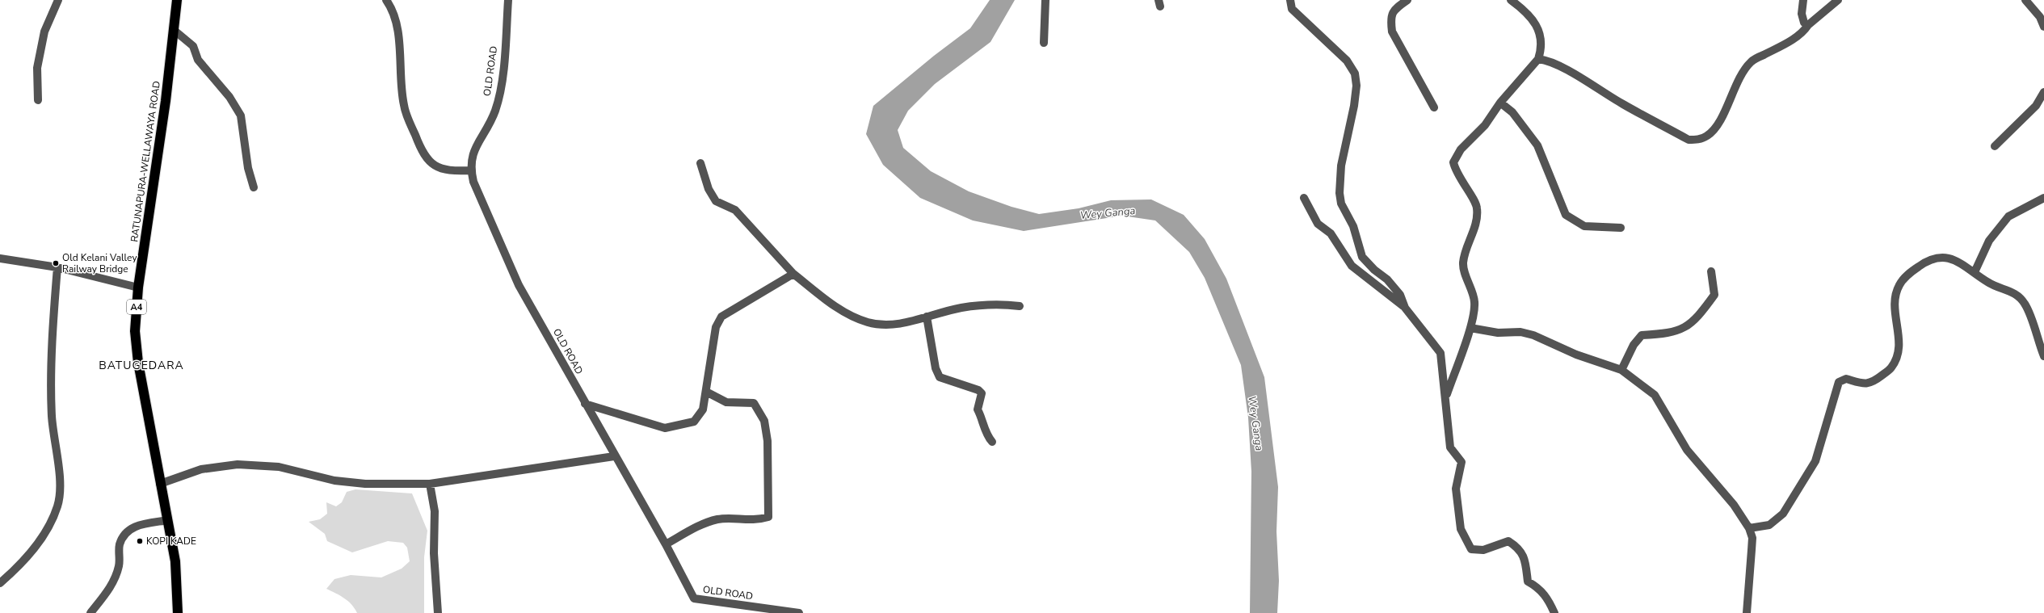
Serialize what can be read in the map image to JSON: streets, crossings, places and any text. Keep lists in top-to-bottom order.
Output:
{
  "streets": {
    "highway": ["RATUNAPURA-WELLAWAYA ROAD", "A4"],
    "street": ["OLD ROAD"]
  },
  "districts": ["BATUGEDARA"],
  "water": ["Wey Ganga"],
  "places": ["Old Kelani Valley Railway Bridge", "KOPI KADE"]
}
